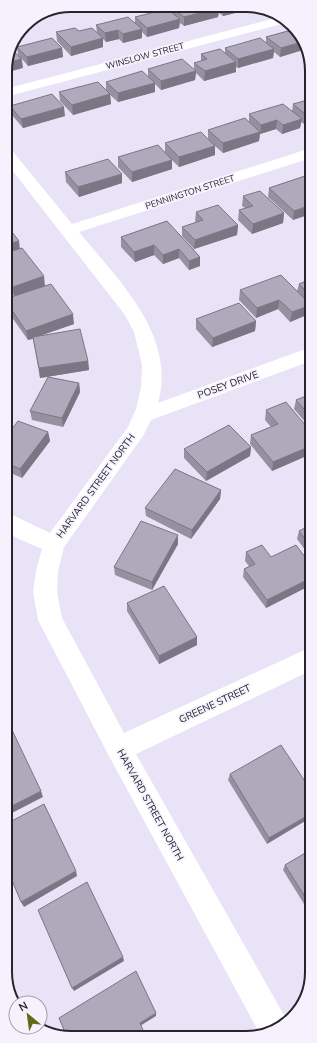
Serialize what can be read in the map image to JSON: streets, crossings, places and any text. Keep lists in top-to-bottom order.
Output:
{
  "streets": {
    "street": [
      "WINSLOW STREET",
      "PENNINGTON STREET",
      "POSEY DRIVE",
      "HARVARD STREET NORTH",
      "GREENE STREET"
    ]
  },
  "crossings": [
    ["PENNINGTON STREET", "HARVARD STREET NORTH"],
    ["POSEY DRIVE", "HARVARD STREET NORTH"],
    ["HARVARD STREET NORTH", "GREENE STREET"]
  ],
  "north": "top left"
}
